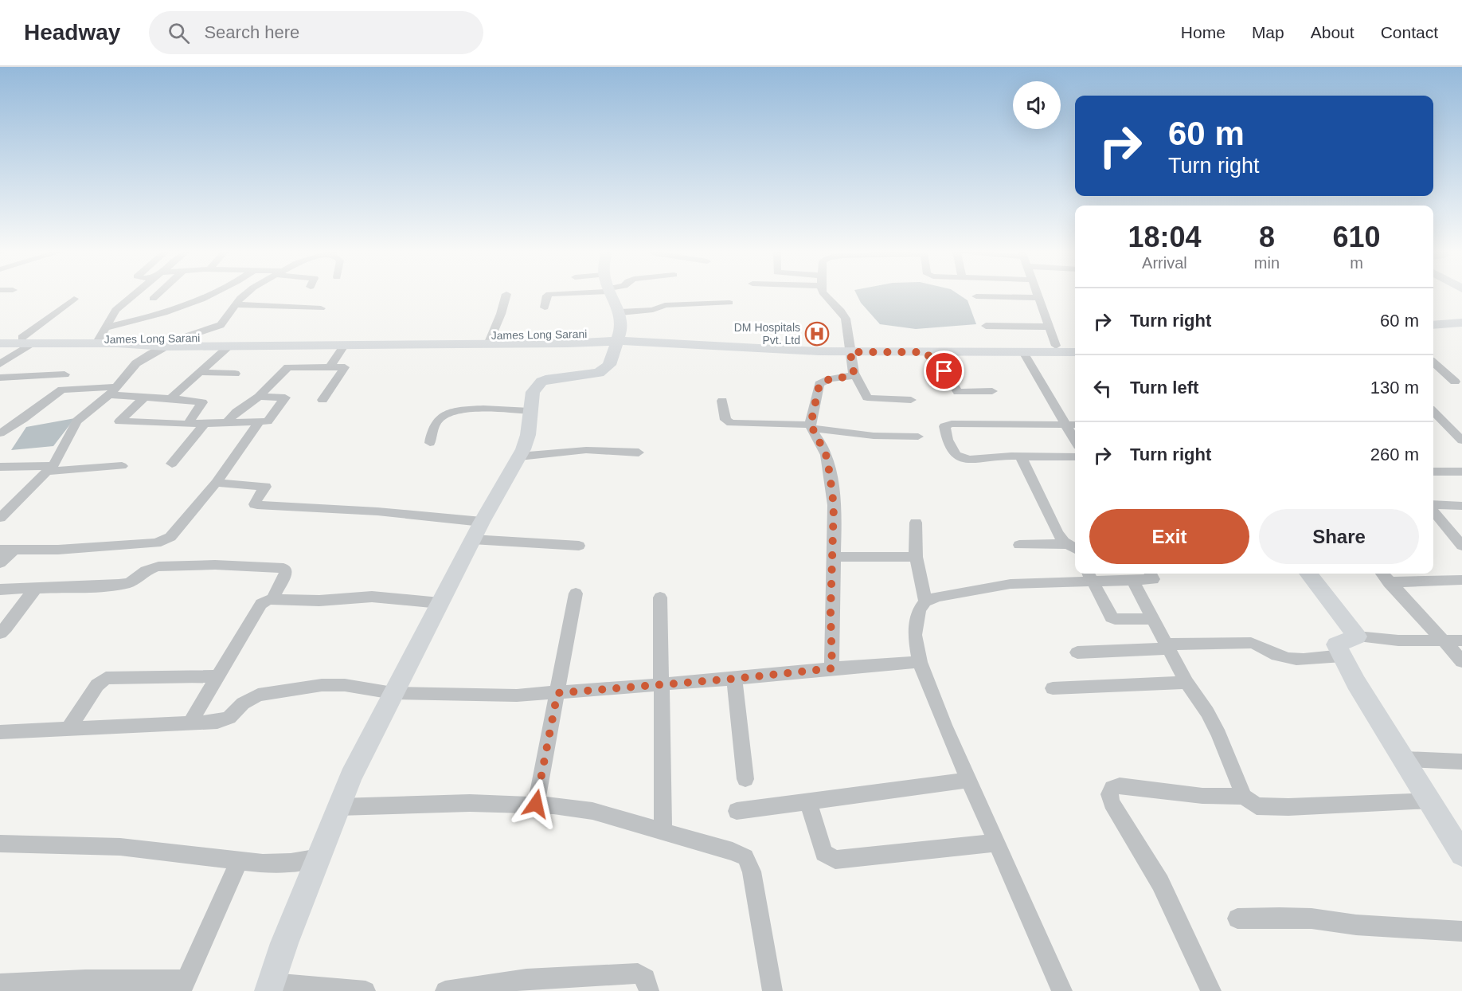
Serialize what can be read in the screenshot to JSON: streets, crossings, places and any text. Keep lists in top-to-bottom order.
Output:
{
  "streets": {
    "main road": ["James Long Sarani"]
  },
  "places": {
    "hospital": ["DM Hospitals Pvt. Ltd"]
  },
  "page": {
    "header": "Headway",
    "search": "Search here",
    "nav": [
      "Home",
      "Map",
      "About",
      "Contact"
    ],
    "turn": ["60 m", "Turn right"],
    "eta": [
      "18:04",
      "Arrival",
      "8",
      "min",
      "610",
      "m"
    ],
    "list": [
      {
        "name": "Turn right",
        "value": "60 m"
      },
      {
        "name": "Turn left",
        "value": "130 m"
      },
      {
        "name": "Turn right",
        "value": "260 m"
      }
    ],
    "buttons": ["Exit", "Share"]
  }
}
